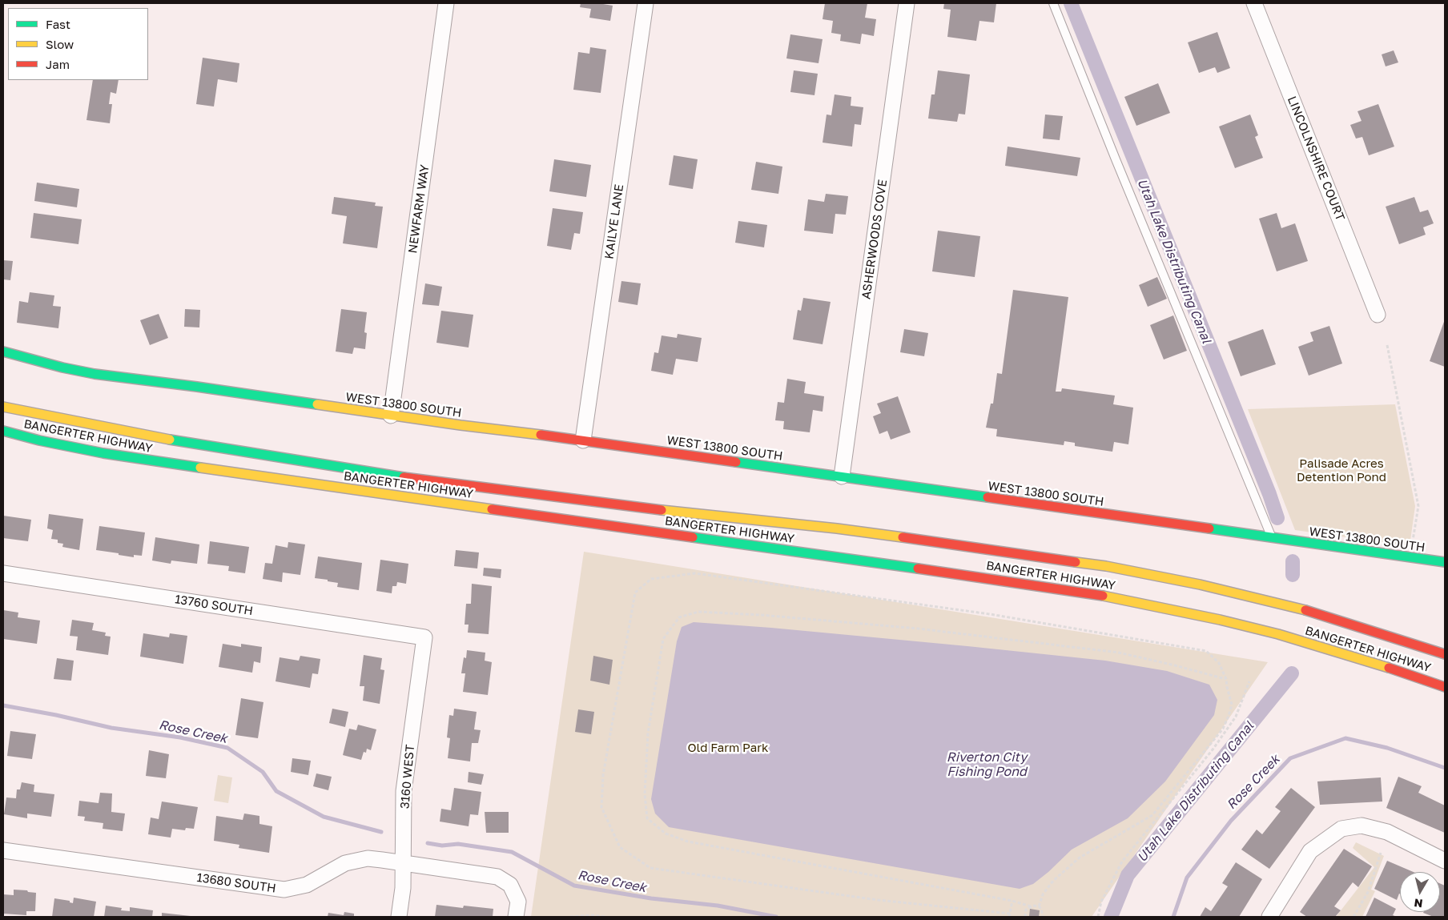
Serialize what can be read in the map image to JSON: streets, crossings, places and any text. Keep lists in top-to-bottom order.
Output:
{
  "streets": {
    "main road": ["WEST 13800 SOUTH", "BANGERTER HIGHWAY"],
    "street": [
      "LINCOLNSHIRE COURT",
      "NEWFARM WAY",
      "KAILYE LANE",
      "ASHERWOODS COVE",
      "13760 SOUTH",
      "3160 WEST",
      "13680 SOUTH"
    ]
  },
  "crossings": [
    ["NEWFARM WAY", "WEST 13800 SOUTH"],
    ["KAILYE LANE", "WEST 13800 SOUTH"],
    ["ASHERWOODS COVE", "WEST 13800 SOUTH"],
    ["13760 SOUTH", "3160 WEST"],
    ["3160 WEST", "13680 SOUTH"]
  ],
  "water": ["Utah Lake Distributing Canal", "Rose Creek", "Riverton City Fishing Pond"],
  "parks": ["Palisade Acres Detention Pond", "Old Farm Park"],
  "legend": ["Fast", "Slow", "Jam"],
  "north": "bottom"
}
